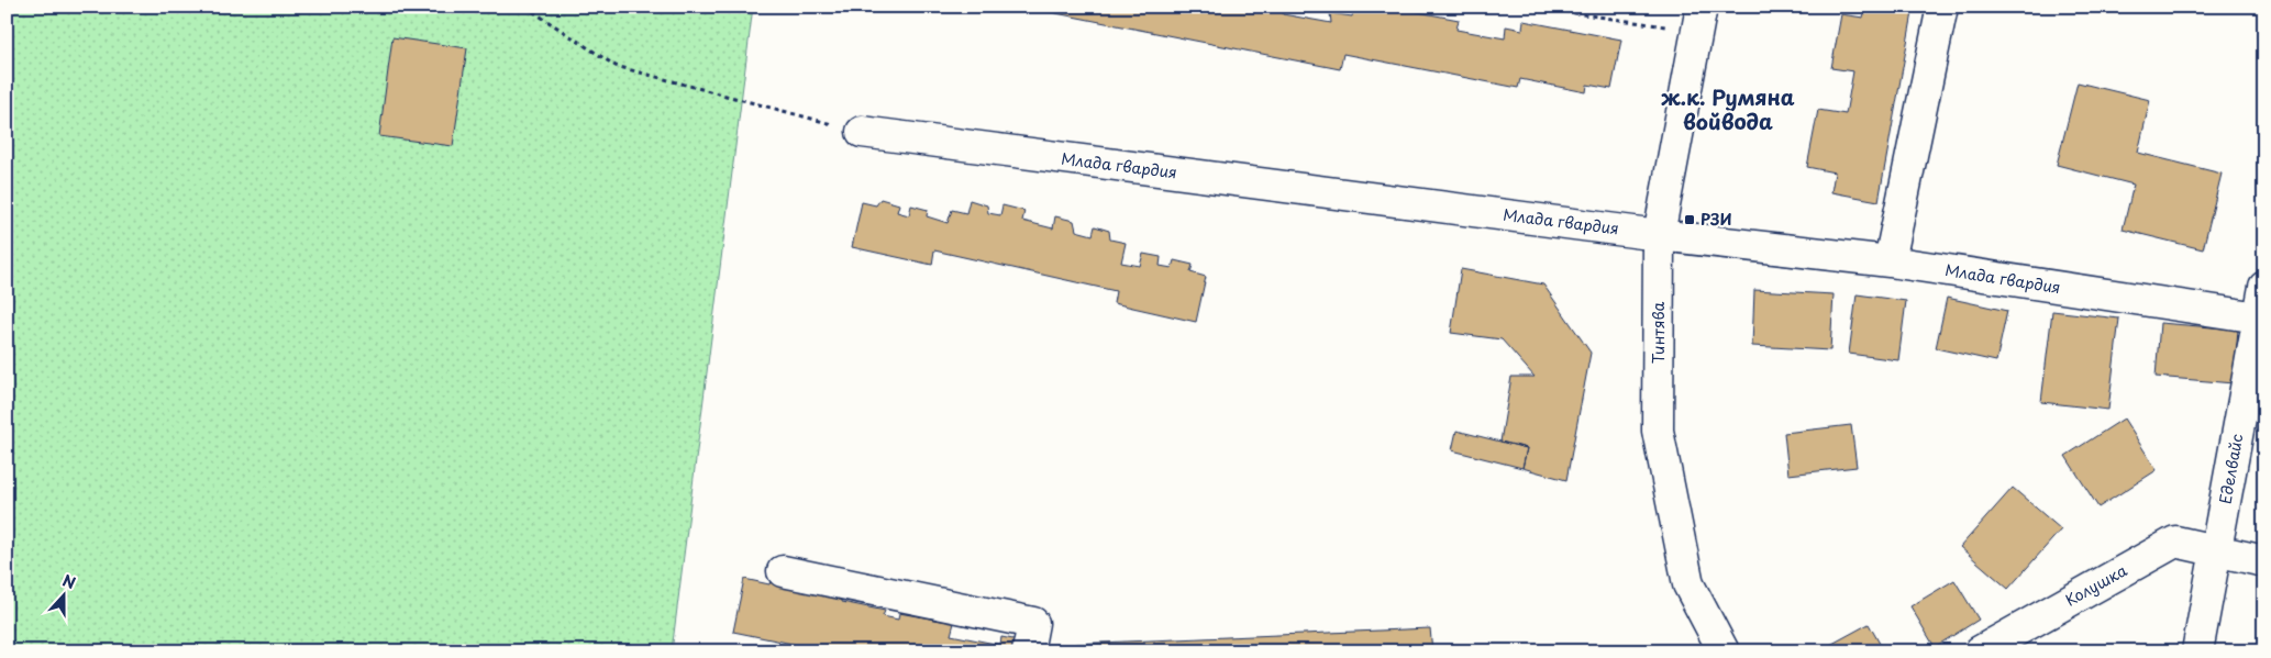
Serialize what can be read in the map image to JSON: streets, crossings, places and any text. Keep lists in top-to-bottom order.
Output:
{
  "streets": {
    "street": [
      "Млада гвардия",
      "Тинтява",
      "Еделвайс",
      "Колушка"
    ]
  },
  "crossings": [
    ["Млада гвардия", "Тинтява"],
    ["Млада гвардия", "Еделвайс"],
    ["Еделвайс", "Колушка"]
  ],
  "districts": ["ж.к. Румяна войвода"],
  "places": {
    "transit": ["РЗИ"]
  },
  "north": "top"
}
